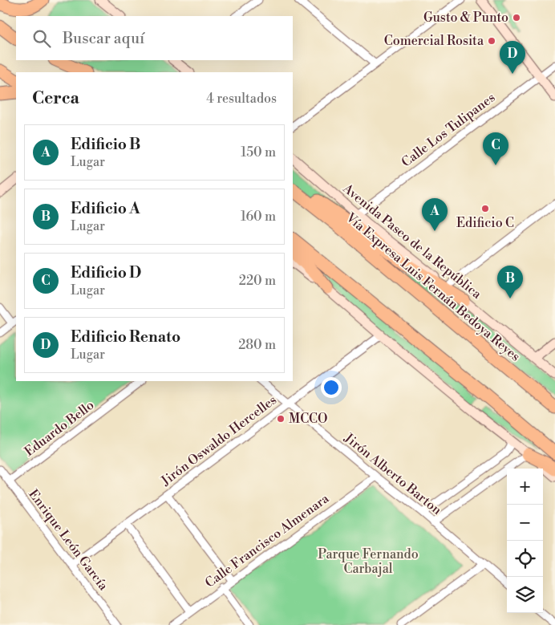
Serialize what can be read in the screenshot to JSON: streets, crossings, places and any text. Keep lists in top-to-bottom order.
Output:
{
  "streets": {
    "highway": ["Vía Expresa Luis Fernán Bedoya Reyes"],
    "main road": ["Avenida Paseo de la República"],
    "street": [
      "Calle Los Tulipanes",
      "Eduardo Bello",
      "Jirón Oswaldo Hercelles",
      "Jirón Alberto Barton",
      "Enrique León García",
      "Calle Francisco Almenara"
    ]
  },
  "crossings": [
    ["Calle Los Tulipanes", "Avenida Paseo de la República"],
    ["Eduardo Bello", "Enrique León García"],
    ["Jirón Oswaldo Hercelles", "Jirón Alberto Barton"],
    ["Jirón Oswaldo Hercelles", "Enrique León García"],
    ["Jirón Alberto Barton", "Calle Francisco Almenara"]
  ],
  "parks": ["Parque Fernando Carbajal"],
  "places": [
    "Gusto & Punto",
    "Comercial Rosita",
    "Edificio C",
    "MCCO"
  ],
  "page": {
    "search": "Buscar aquí",
    "pins": [
      "D",
      "C",
      "A",
      "B"
    ],
    "heading": ["Cerca", "4 resultados"],
    "list": [
      {
        "mark": "A",
        "name": "Edificio B",
        "note": "Lugar",
        "value": "150 m"
      },
      {
        "mark": "B",
        "name": "Edificio A",
        "note": "Lugar",
        "value": "160 m"
      },
      {
        "mark": "C",
        "name": "Edificio D",
        "note": "Lugar",
        "value": "220 m"
      },
      {
        "mark": "D",
        "name": "Edificio Renato",
        "note": "Lugar",
        "value": "280 m"
      }
    ],
    "map_buttons": ["+", "−"]
  }
}
